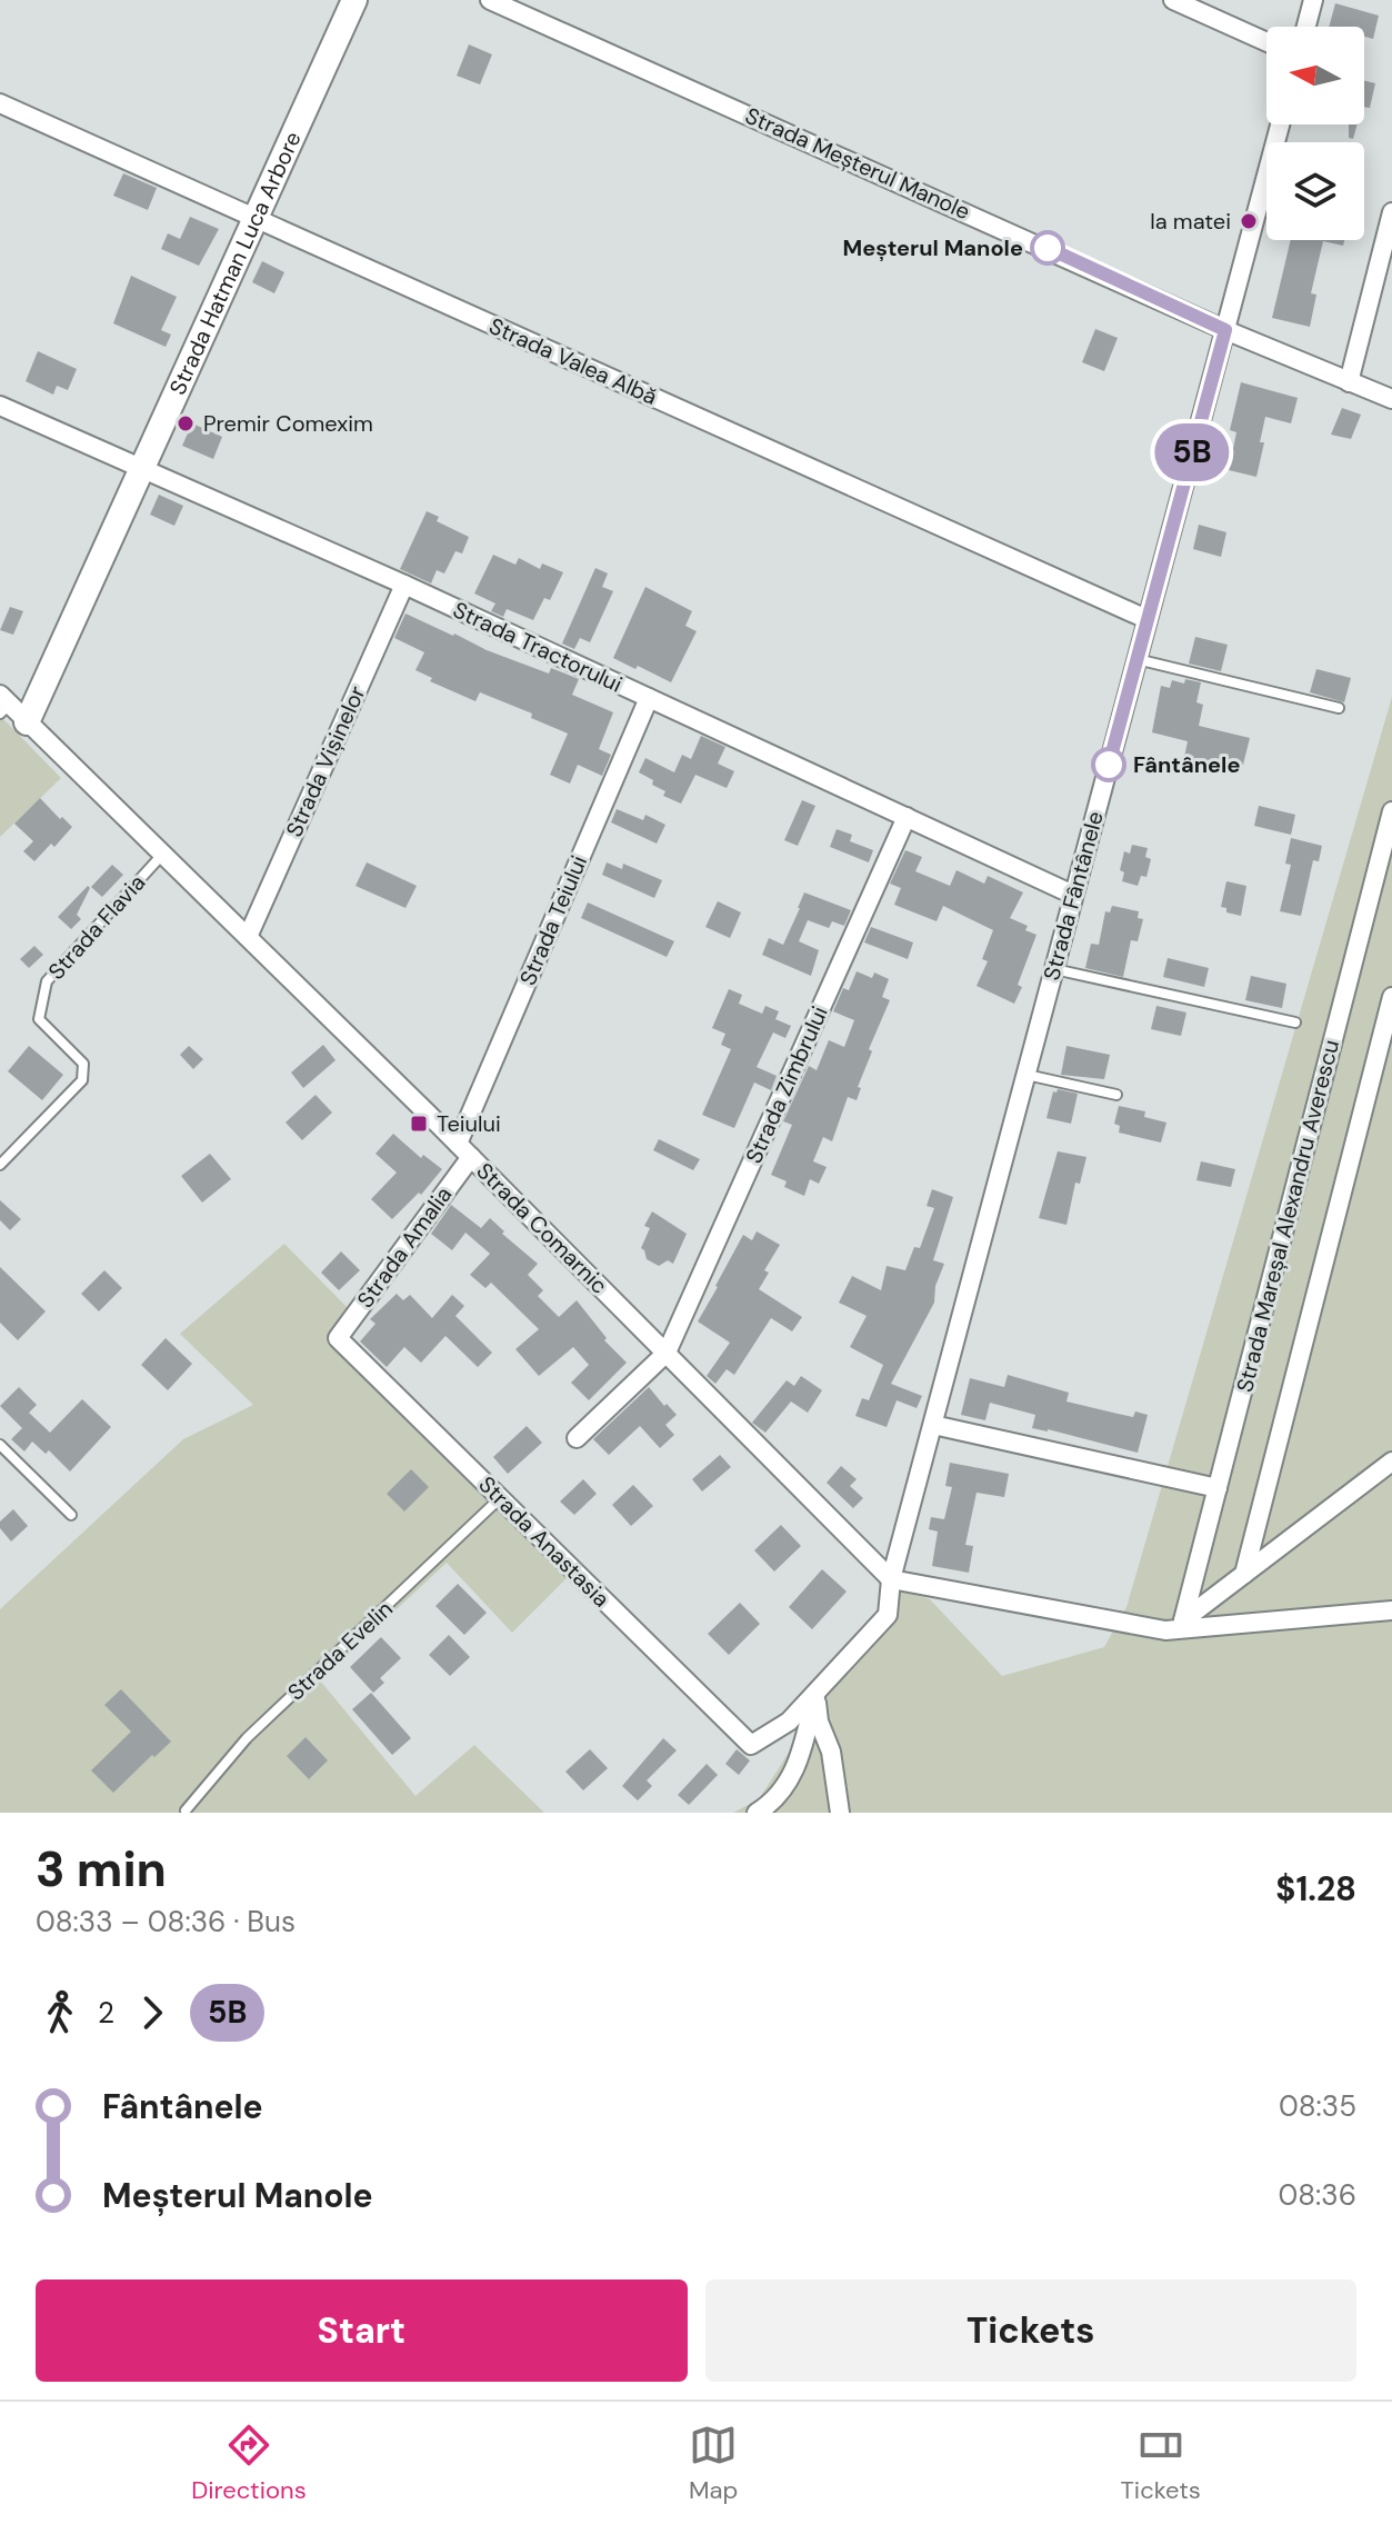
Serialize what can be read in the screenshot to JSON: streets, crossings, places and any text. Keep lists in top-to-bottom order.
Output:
{
  "streets": {
    "street": [
      "Strada Meșterul Manole",
      "Strada Hatman Luca Arbore",
      "Strada Valea Albă",
      "Strada Tractorului",
      "Strada Vișinelor",
      "Strada Fântânele",
      "Strada Teiului",
      "Strada Zimbrului",
      "Strada Mareșal Alexandru Averescu",
      "Strada Comarnic",
      "Strada Amalia",
      "Strada Anastasia"
    ],
    "lane": ["Strada Flavia", "Strada Evelin"]
  },
  "crossings": [
    ["Strada Meșterul Manole", "Strada Fântânele"],
    ["Strada Hatman Luca Arbore", "Strada Valea Albă"],
    ["Strada Hatman Luca Arbore", "Strada Tractorului"],
    ["Strada Hatman Luca Arbore", "Strada Comarnic"],
    ["Strada Valea Albă", "Strada Fântânele"],
    ["Strada Tractorului", "Strada Vișinelor"],
    ["Strada Tractorului", "Strada Fântânele"],
    ["Strada Tractorului", "Strada Teiului"],
    ["Strada Tractorului", "Strada Zimbrului"],
    ["Strada Vișinelor", "Strada Comarnic"],
    ["Strada Fântânele", "Strada Comarnic"],
    ["Strada Fântânele", "Strada Anastasia"],
    ["Strada Teiului", "Strada Comarnic"],
    ["Strada Teiului", "Strada Amalia"],
    ["Strada Flavia", "Strada Comarnic"],
    ["Strada Zimbrului", "Strada Comarnic"],
    ["Strada Comarnic", "Strada Amalia"],
    ["Strada Amalia", "Strada Anastasia"],
    ["Strada Anastasia", "Strada Evelin"]
  ],
  "places": {
    "other": [
      "la matei",
      "Meșterul Manole",
      "Premir Comexim",
      "Fântânele"
    ],
    "transit": ["Teiului"]
  },
  "lines": ["bus line 5B"],
  "north": "left",
  "page": {
    "on_map": "5B",
    "heading": ["3 min", "08:33 – 08:36 · Bus", "$1.28"],
    "legs": ["2", "5B"],
    "list": [
      {
        "name": "Fântânele",
        "value": "08:35"
      },
      {
        "name": "Meșterul Manole",
        "value": "08:36"
      }
    ],
    "buttons": ["Start", "Tickets"],
    "tabs": ["Directions", "Map", "Tickets"]
  }
}
